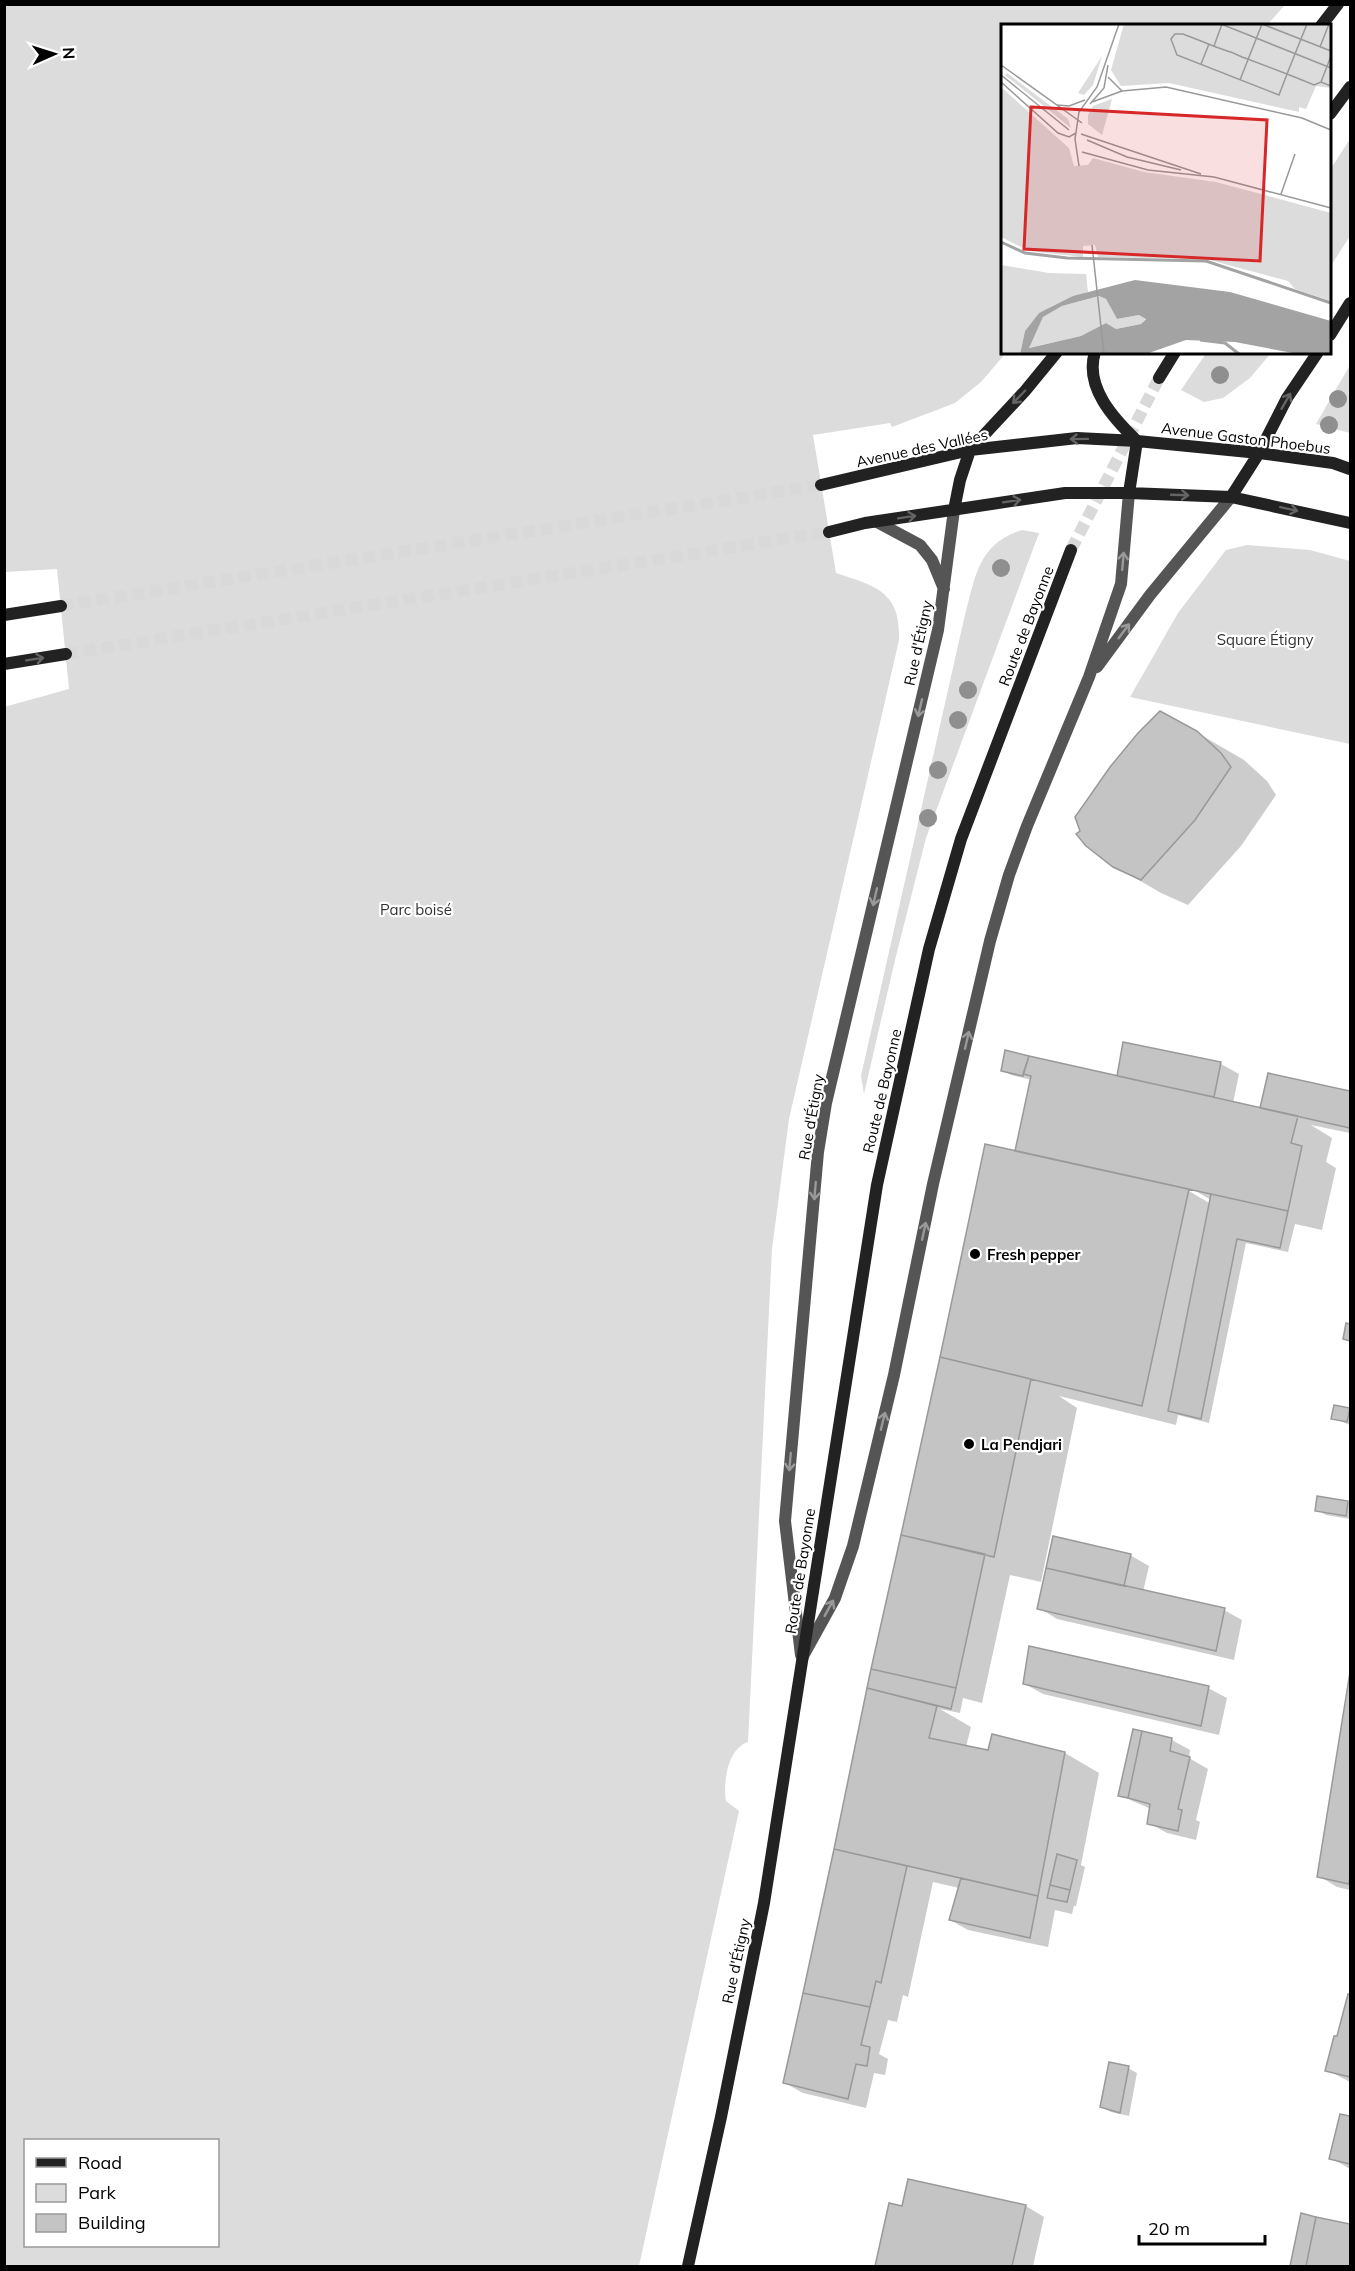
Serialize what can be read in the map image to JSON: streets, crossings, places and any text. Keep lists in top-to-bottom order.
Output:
{
  "streets": {
    "main road": [
      "Avenue Gaston Phoebus",
      "Avenue des Vallées",
      "Route de Bayonne",
      "Rue d'Étigny"
    ]
  },
  "crossings": [
    ["Avenue Gaston Phoebus", "Avenue des Vallées"],
    ["Route de Bayonne", "Rue d'Étigny"]
  ],
  "parks": ["Square Étigny", "Parc boisé"],
  "places": ["Fresh pepper", "La Pendjari"],
  "legend": ["Road", "Park", "Building"],
  "scale_bar": "20 m",
  "north": "right"
}
